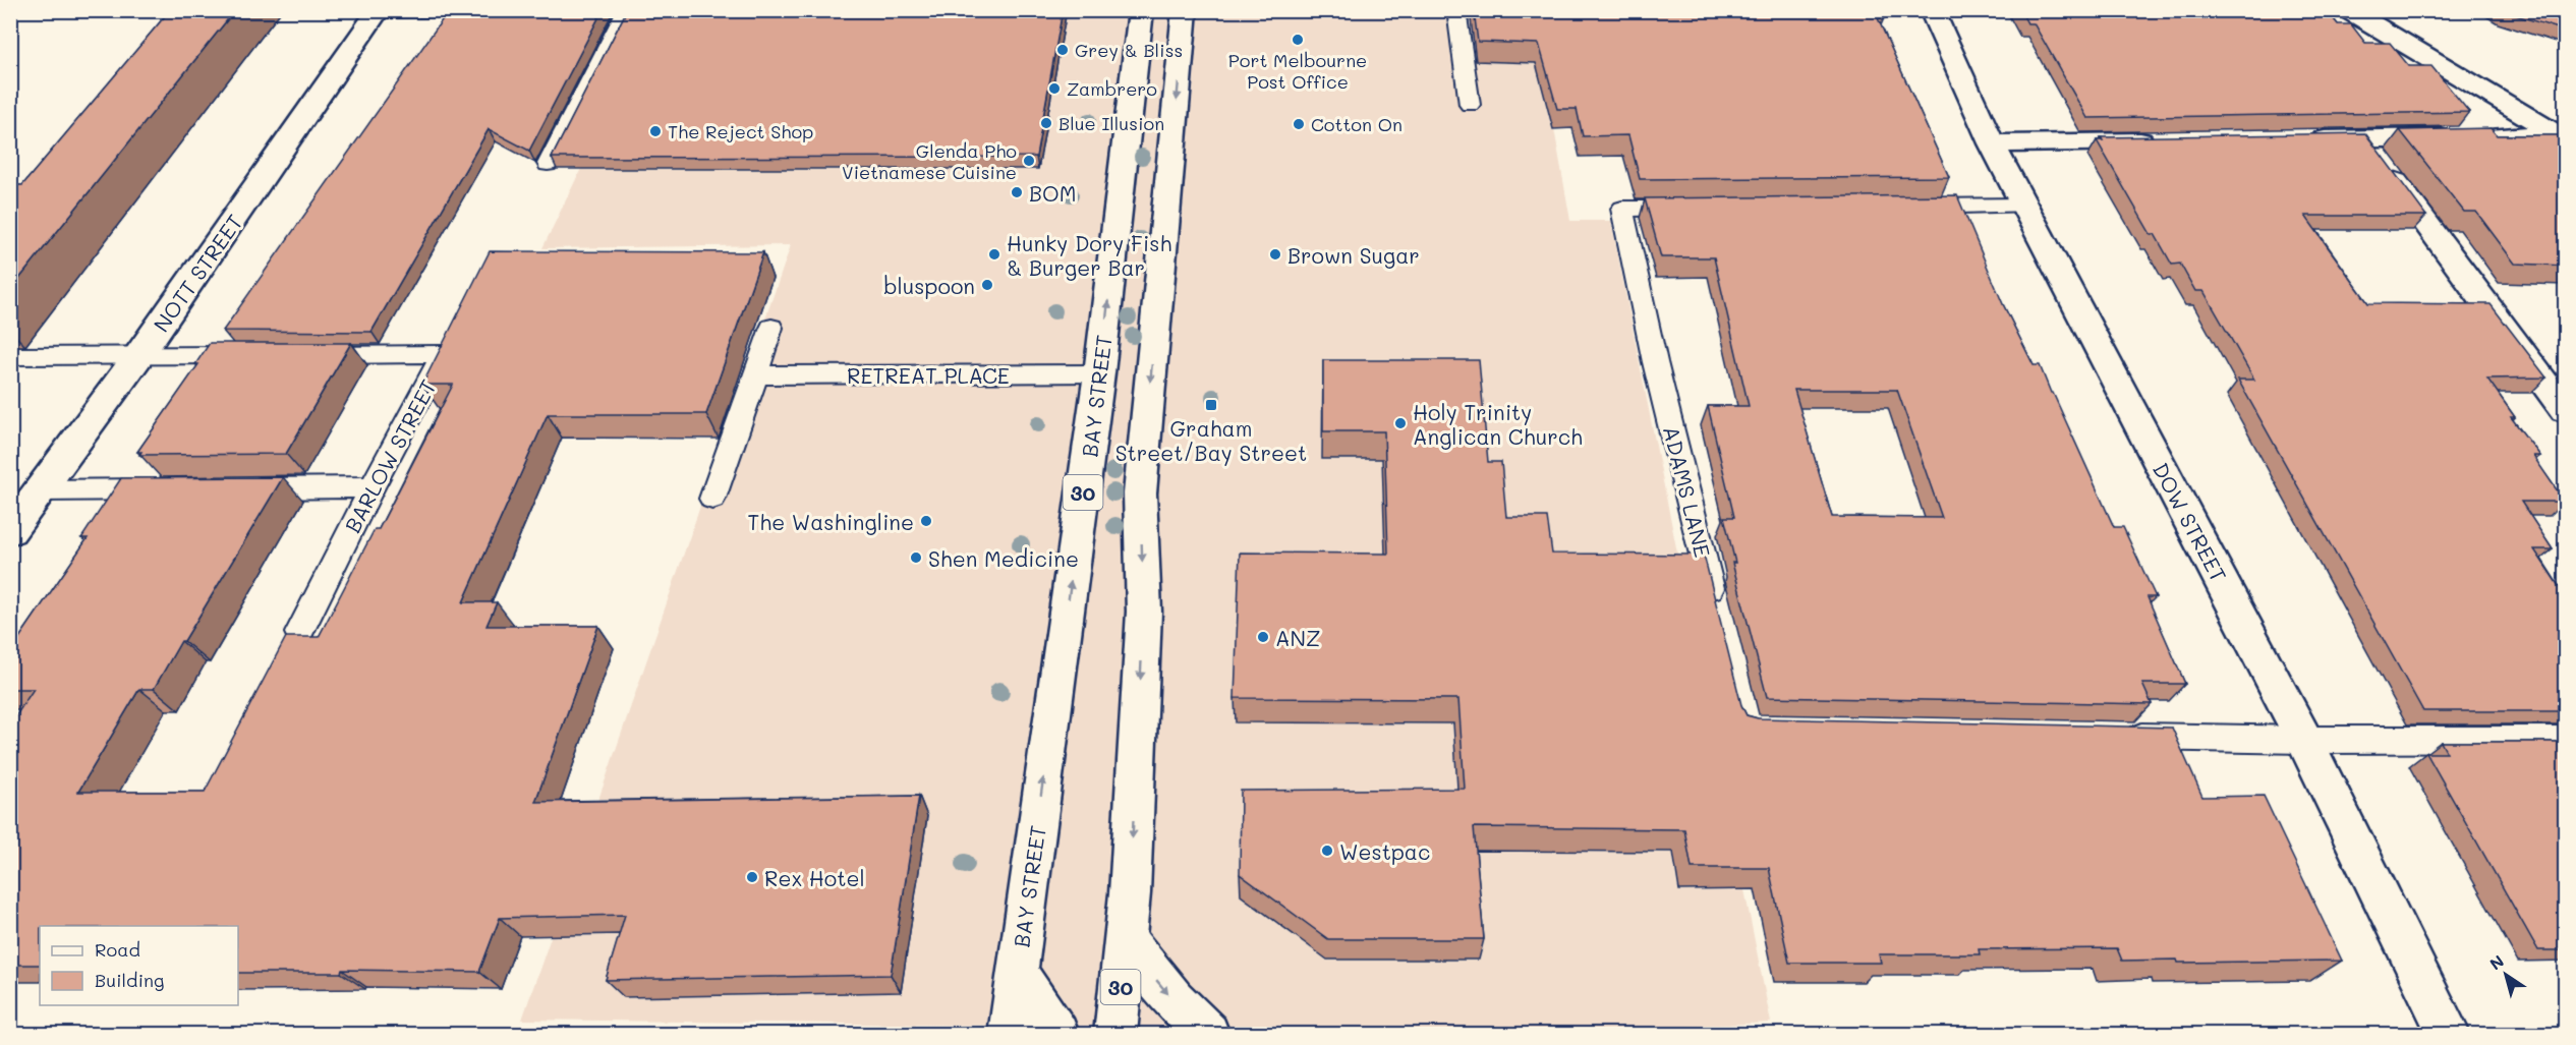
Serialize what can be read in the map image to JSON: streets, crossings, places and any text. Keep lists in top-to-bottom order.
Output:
{
  "streets": {
    "street": [
      "NOTT STREET",
      "BAY STREET",
      "30",
      "DOW STREET"
    ],
    "lane": ["RETREAT PLACE", "BARLOW STREET", "ADAMS LANE"]
  },
  "crossings": [
    ["RETREAT PLACE", "BAY STREET"]
  ],
  "places": {
    "other": [
      "Port Melbourne Post Office",
      "Grey & Bliss",
      "Zambrero",
      "Blue Illusion",
      "Cotton On",
      "The Reject Shop",
      "Glenda Pho Vietnamese Cuisine",
      "BOM",
      "Hunky Dory Fish & Burger Bar",
      "Brown Sugar",
      "bluspoon",
      "Holy Trinity Anglican Church",
      "The Washingline",
      "Shen Medicine",
      "ANZ",
      "Westpac",
      "Rex Hotel"
    ],
    "transit": ["Graham Street/Bay Street"]
  },
  "legend": ["Road", "Building"],
  "north": "top left"
}
